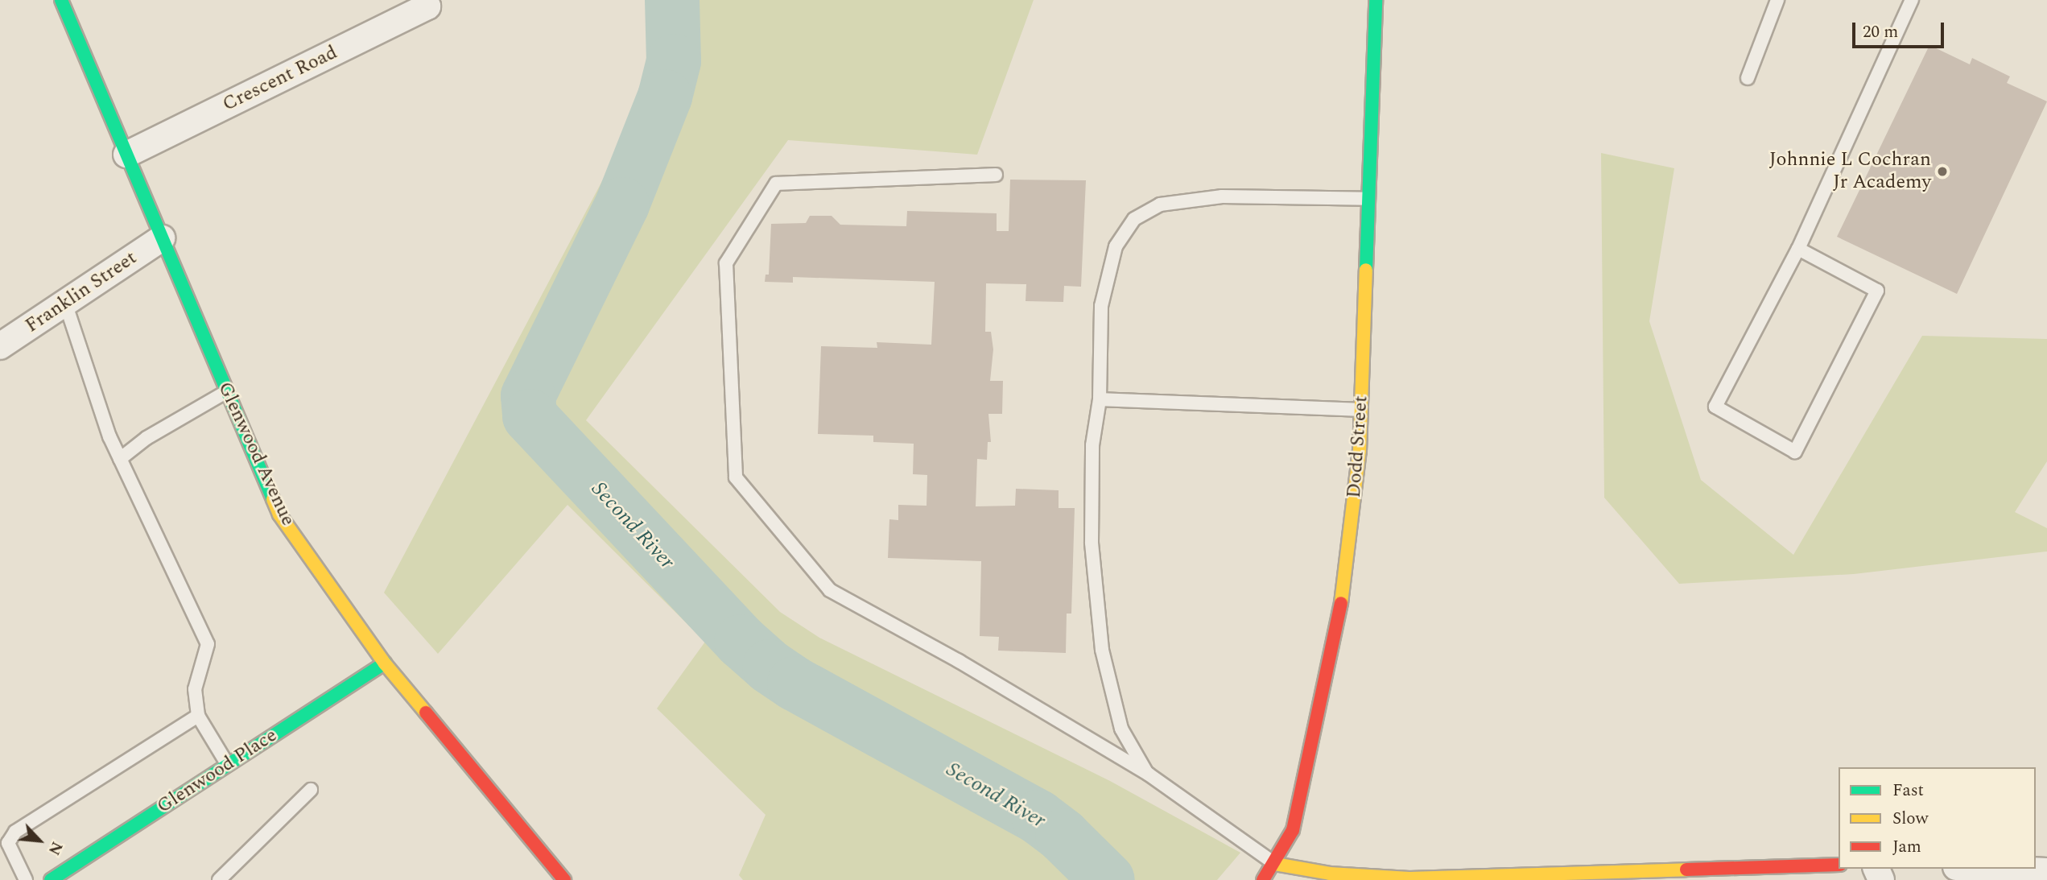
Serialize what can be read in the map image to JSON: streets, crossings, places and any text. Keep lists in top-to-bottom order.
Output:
{
  "streets": {
    "street": [
      "Crescent Road",
      "Franklin Street",
      "Dodd Street",
      "Glenwood Avenue",
      "Glenwood Place"
    ]
  },
  "crossings": [
    ["Crescent Road", "Glenwood Avenue"],
    ["Franklin Street", "Glenwood Avenue"],
    ["Glenwood Avenue", "Glenwood Place"]
  ],
  "water": ["Second River"],
  "places": ["Johnnie L Cochran Jr Academy"],
  "legend": ["Fast", "Slow", "Jam"],
  "scale_bar": "20 m",
  "north": "bottom right"
}
